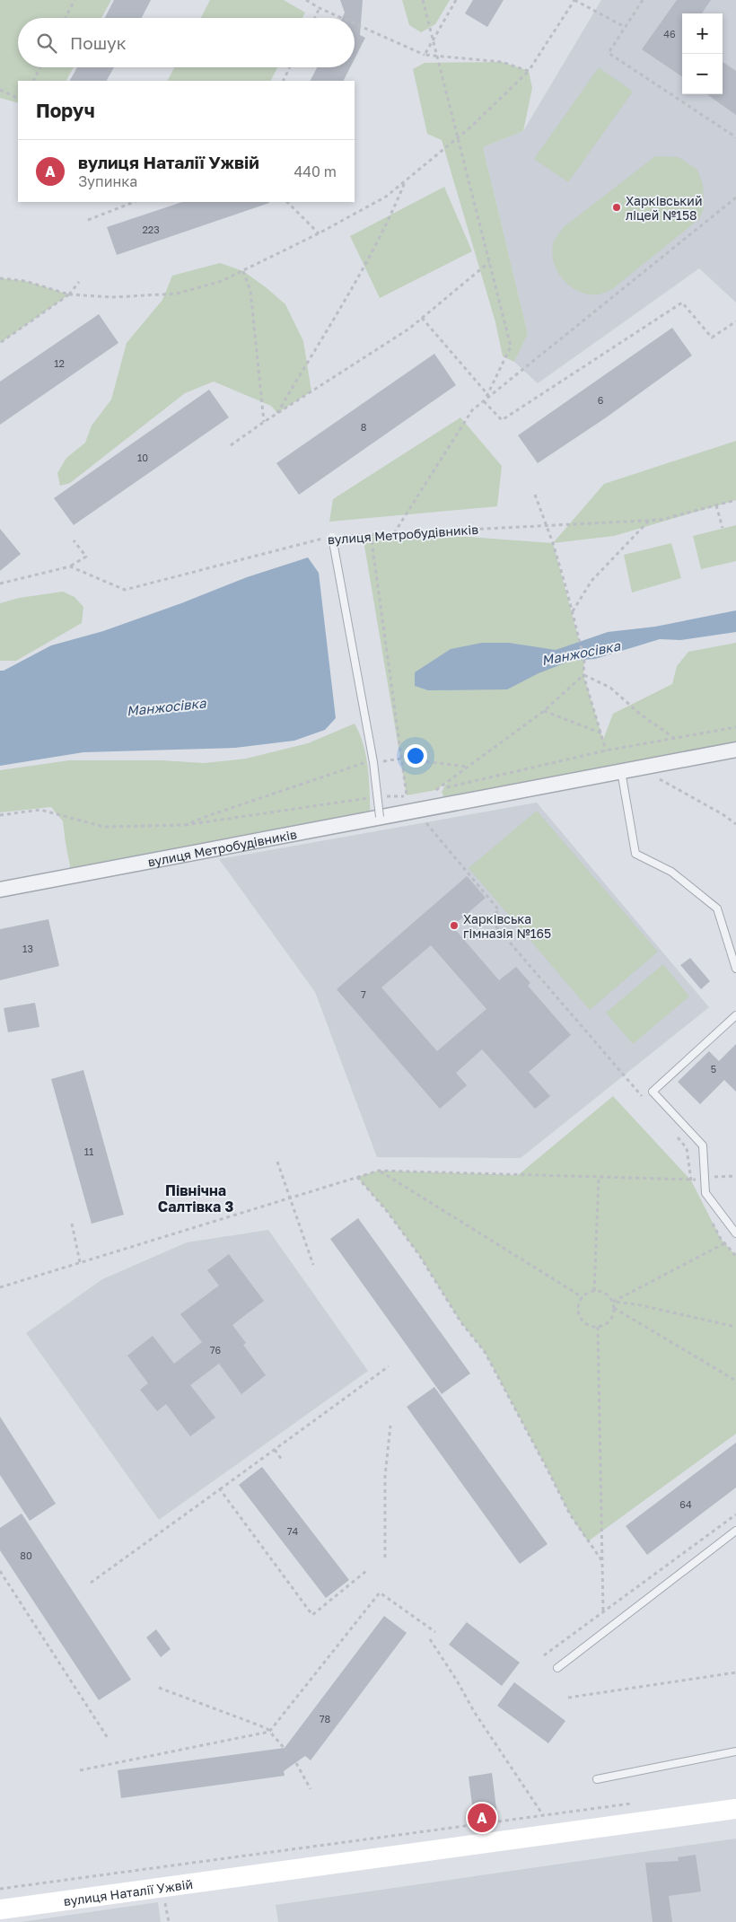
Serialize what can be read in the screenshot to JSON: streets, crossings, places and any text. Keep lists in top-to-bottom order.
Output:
{
  "streets": {
    "main road": ["вулиця Наталії Ужвій"],
    "street": ["вулиця Метробудівників"]
  },
  "districts": ["Північна Салтівка 3"],
  "water": ["Манжосівка"],
  "places": ["Харківський ліцей №158", "Харківська гімназія №165"],
  "house_numbers": [
    "46",
    "223",
    "12",
    "6",
    "8",
    "10",
    "13",
    "7",
    "5",
    "11",
    "76",
    "64",
    "74",
    "80",
    "78"
  ],
  "page": {
    "map_buttons": ["+", "−"],
    "search": "Пошук",
    "heading": "Поруч",
    "list": [
      {
        "mark": "A",
        "name": "вулиця Наталії Ужвій",
        "note": "Зупинка",
        "value": "440 m"
      }
    ],
    "pins": "A"
  }
}
